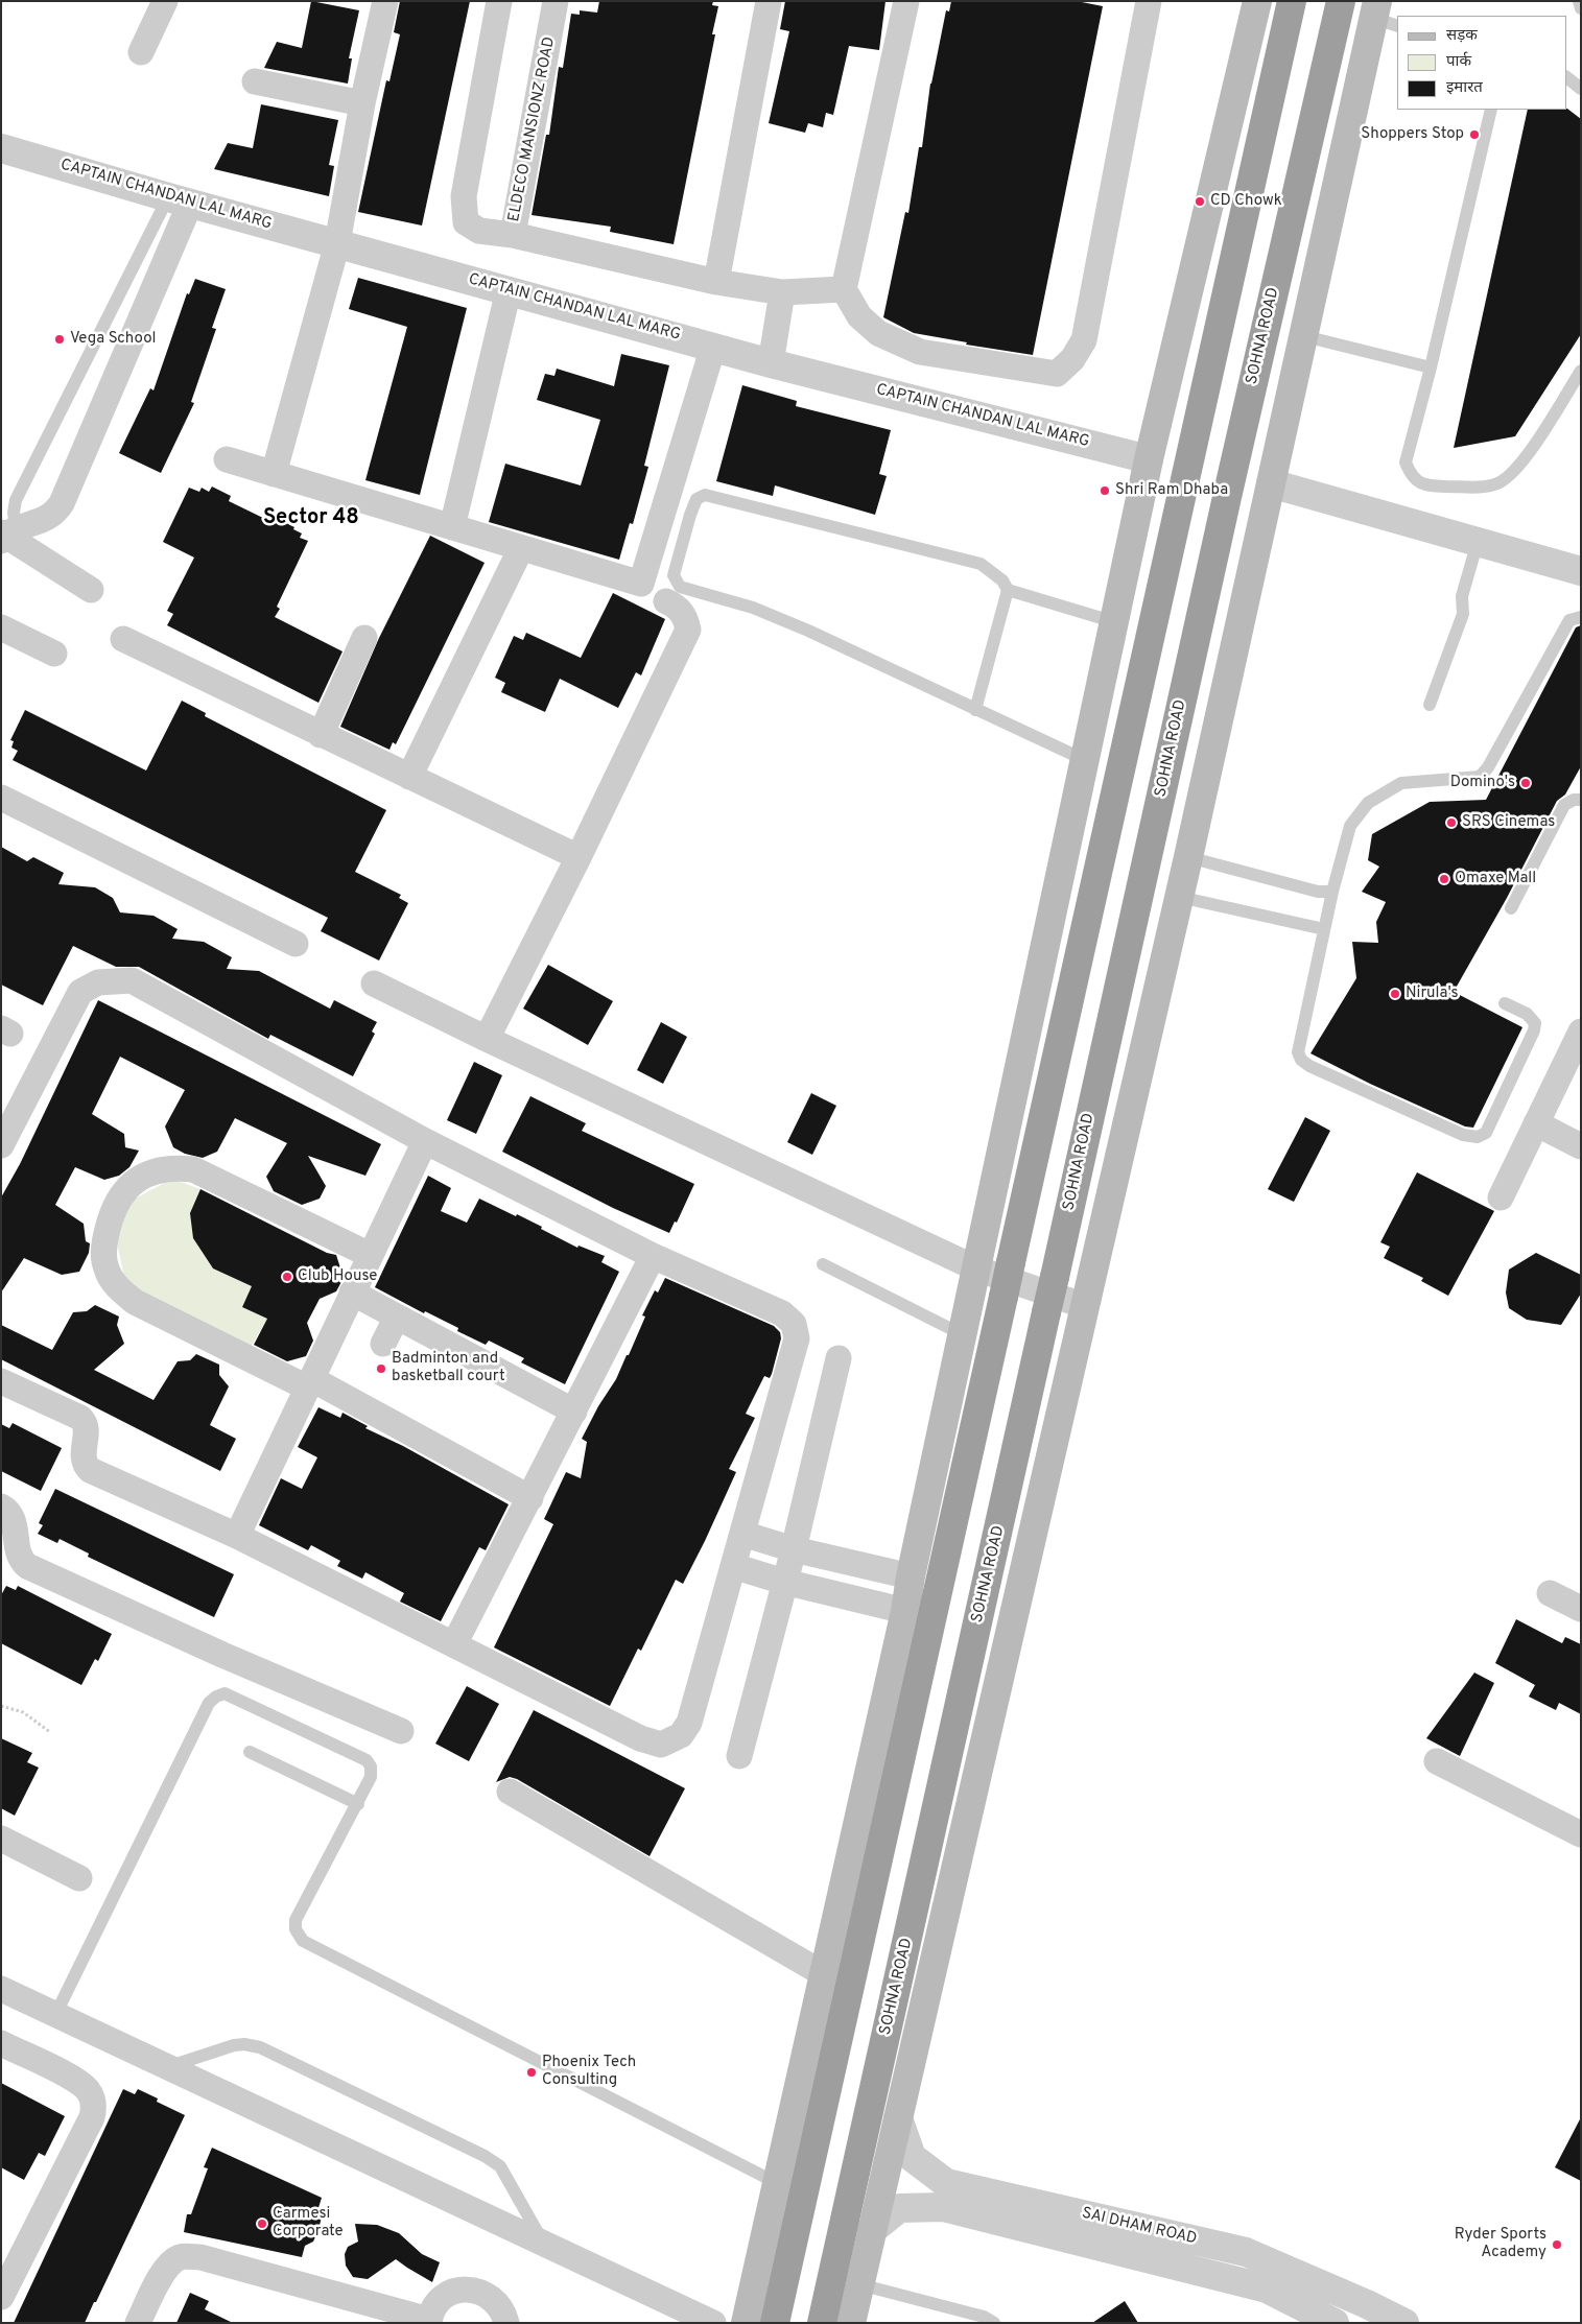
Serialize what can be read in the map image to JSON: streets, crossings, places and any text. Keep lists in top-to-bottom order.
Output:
{
  "streets": {
    "highway": ["SOHNA ROAD"],
    "street": ["ELDECO MANSIONZ ROAD", "CAPTAIN CHANDAN LAL MARG", "SAI DHAM ROAD"]
  },
  "districts": ["Sector 48"],
  "places": [
    "Shoppers Stop",
    "CD Chowk",
    "Vega School",
    "Shri Ram Dhaba",
    "Domino's",
    "SRS Cinemas",
    "Omaxe Mall",
    "Nirula's",
    "Club House",
    "Badminton and basketball court",
    "Phoenix Tech Consulting",
    "Carmesi Corporate",
    "Ryder Sports Academy"
  ],
  "legend": ["सड़क", "पार्क", "इमारत"]
}
